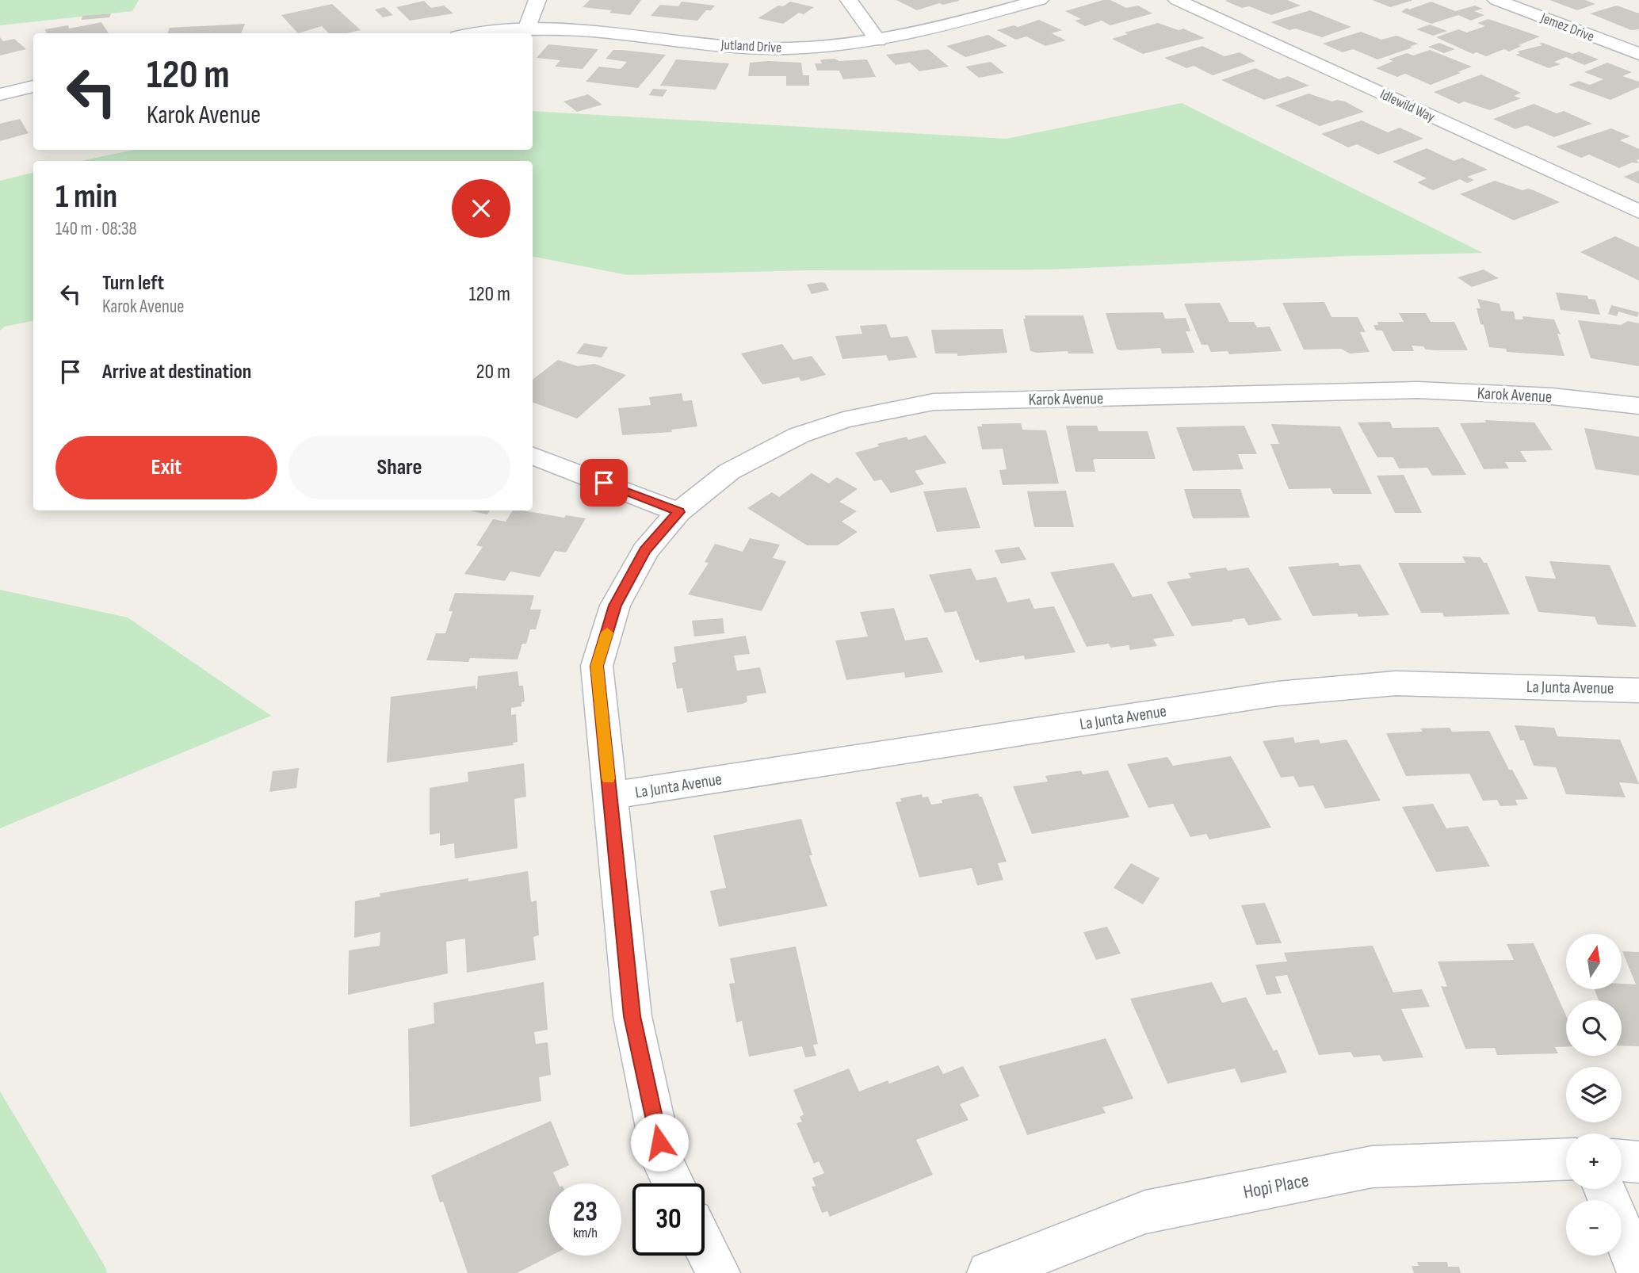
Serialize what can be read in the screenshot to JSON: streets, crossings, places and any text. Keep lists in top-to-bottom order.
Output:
{
  "streets": {
    "street": [
      "Jemez Drive",
      "Jutland Drive",
      "Idlewild Way",
      "Karok Avenue",
      "La Junta Avenue",
      "Hopi Place"
    ]
  },
  "crossings": [
    ["Karok Avenue", "La Junta Avenue"]
  ],
  "north": "top",
  "page": {
    "turn": ["120 m", "Karok Avenue"],
    "heading": ["1 min", "140 m · 08:38"],
    "list": [
      {
        "name": "Turn left",
        "note": "Karok Avenue",
        "value": "120 m"
      },
      {
        "name": "Arrive at destination",
        "value": "20 m"
      }
    ],
    "buttons": ["Exit", "Share"],
    "map_buttons": ["+", "−"],
    "speed": "23 km/h",
    "limit": "30"
  }
}
